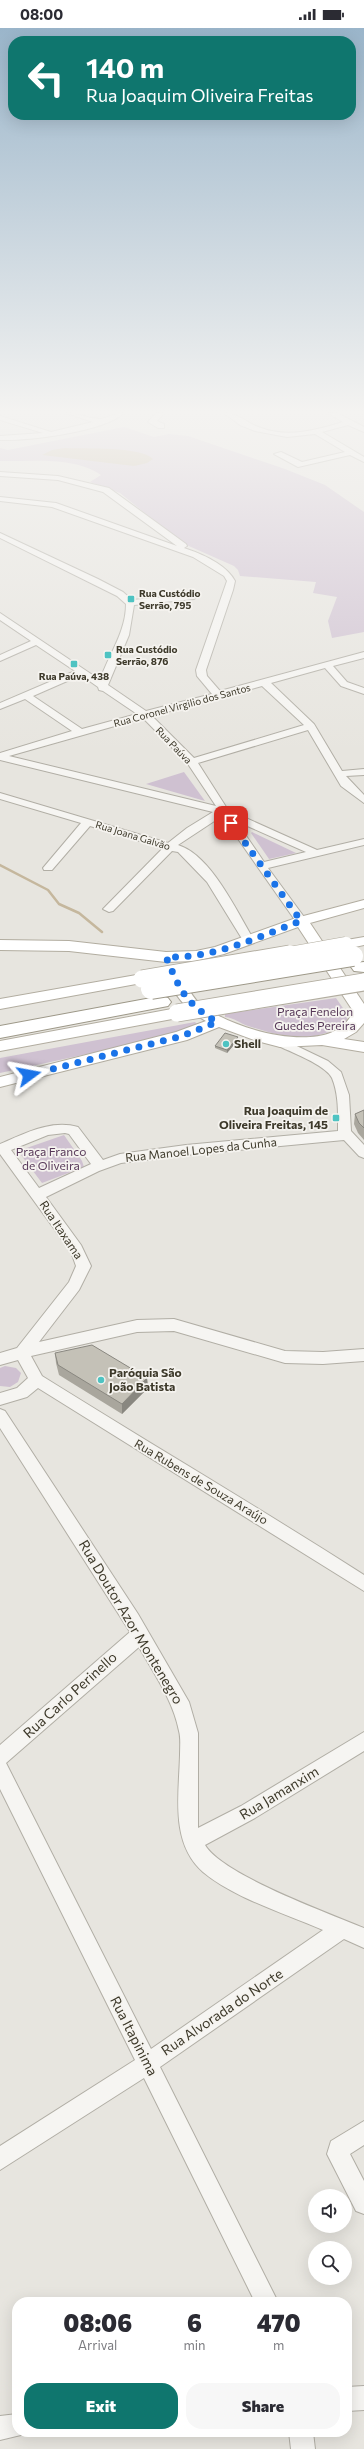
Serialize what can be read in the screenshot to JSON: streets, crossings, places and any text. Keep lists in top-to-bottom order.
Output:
{
  "streets": {
    "street": [
      "Rua Coronel Virgilio dos Santos",
      "Rua Paúva",
      "Rua Joana Galvão",
      "Rua Manoel Lopes da Cunha",
      "Rua Itaxama",
      "Rua Rubens de Souza Araújo",
      "Rua Doutor Azor Montenegro",
      "Rua Carlo Perinello",
      "Rua Jamanxim",
      "Rua Alvorada do Norte",
      "Rua Itapinima"
    ]
  },
  "crossings": [
    ["Rua Coronel Virgilio dos Santos", "Rua Paúva"],
    ["Rua Manoel Lopes da Cunha", "Rua Itaxama"],
    ["Rua Doutor Azor Montenegro", "Rua Carlo Perinello"],
    ["Rua Doutor Azor Montenegro", "Rua Jamanxim"],
    ["Rua Doutor Azor Montenegro", "Rua Alvorada do Norte"],
    ["Rua Alvorada do Norte", "Rua Itapinima"]
  ],
  "parks": ["Praça Fenelon Guedes Pereira", "Praça Franco de Oliveira"],
  "places": {
    "transit": [
      "Rua Custódio Serrão, 795",
      "Rua Custódio Serrão, 876",
      "Rua Paúva, 438",
      "Rua Joaquim de Oliveira Freitas, 145"
    ],
    "other": ["Shell", "Paróquia São João Batista"]
  },
  "page": {
    "status": "08:00",
    "turn": ["140 m", "Rua Joaquim Oliveira Freitas"],
    "eta": [
      "08:06",
      "Arrival",
      "6",
      "min",
      "470",
      "m"
    ],
    "buttons": ["Exit", "Share"]
  }
}
